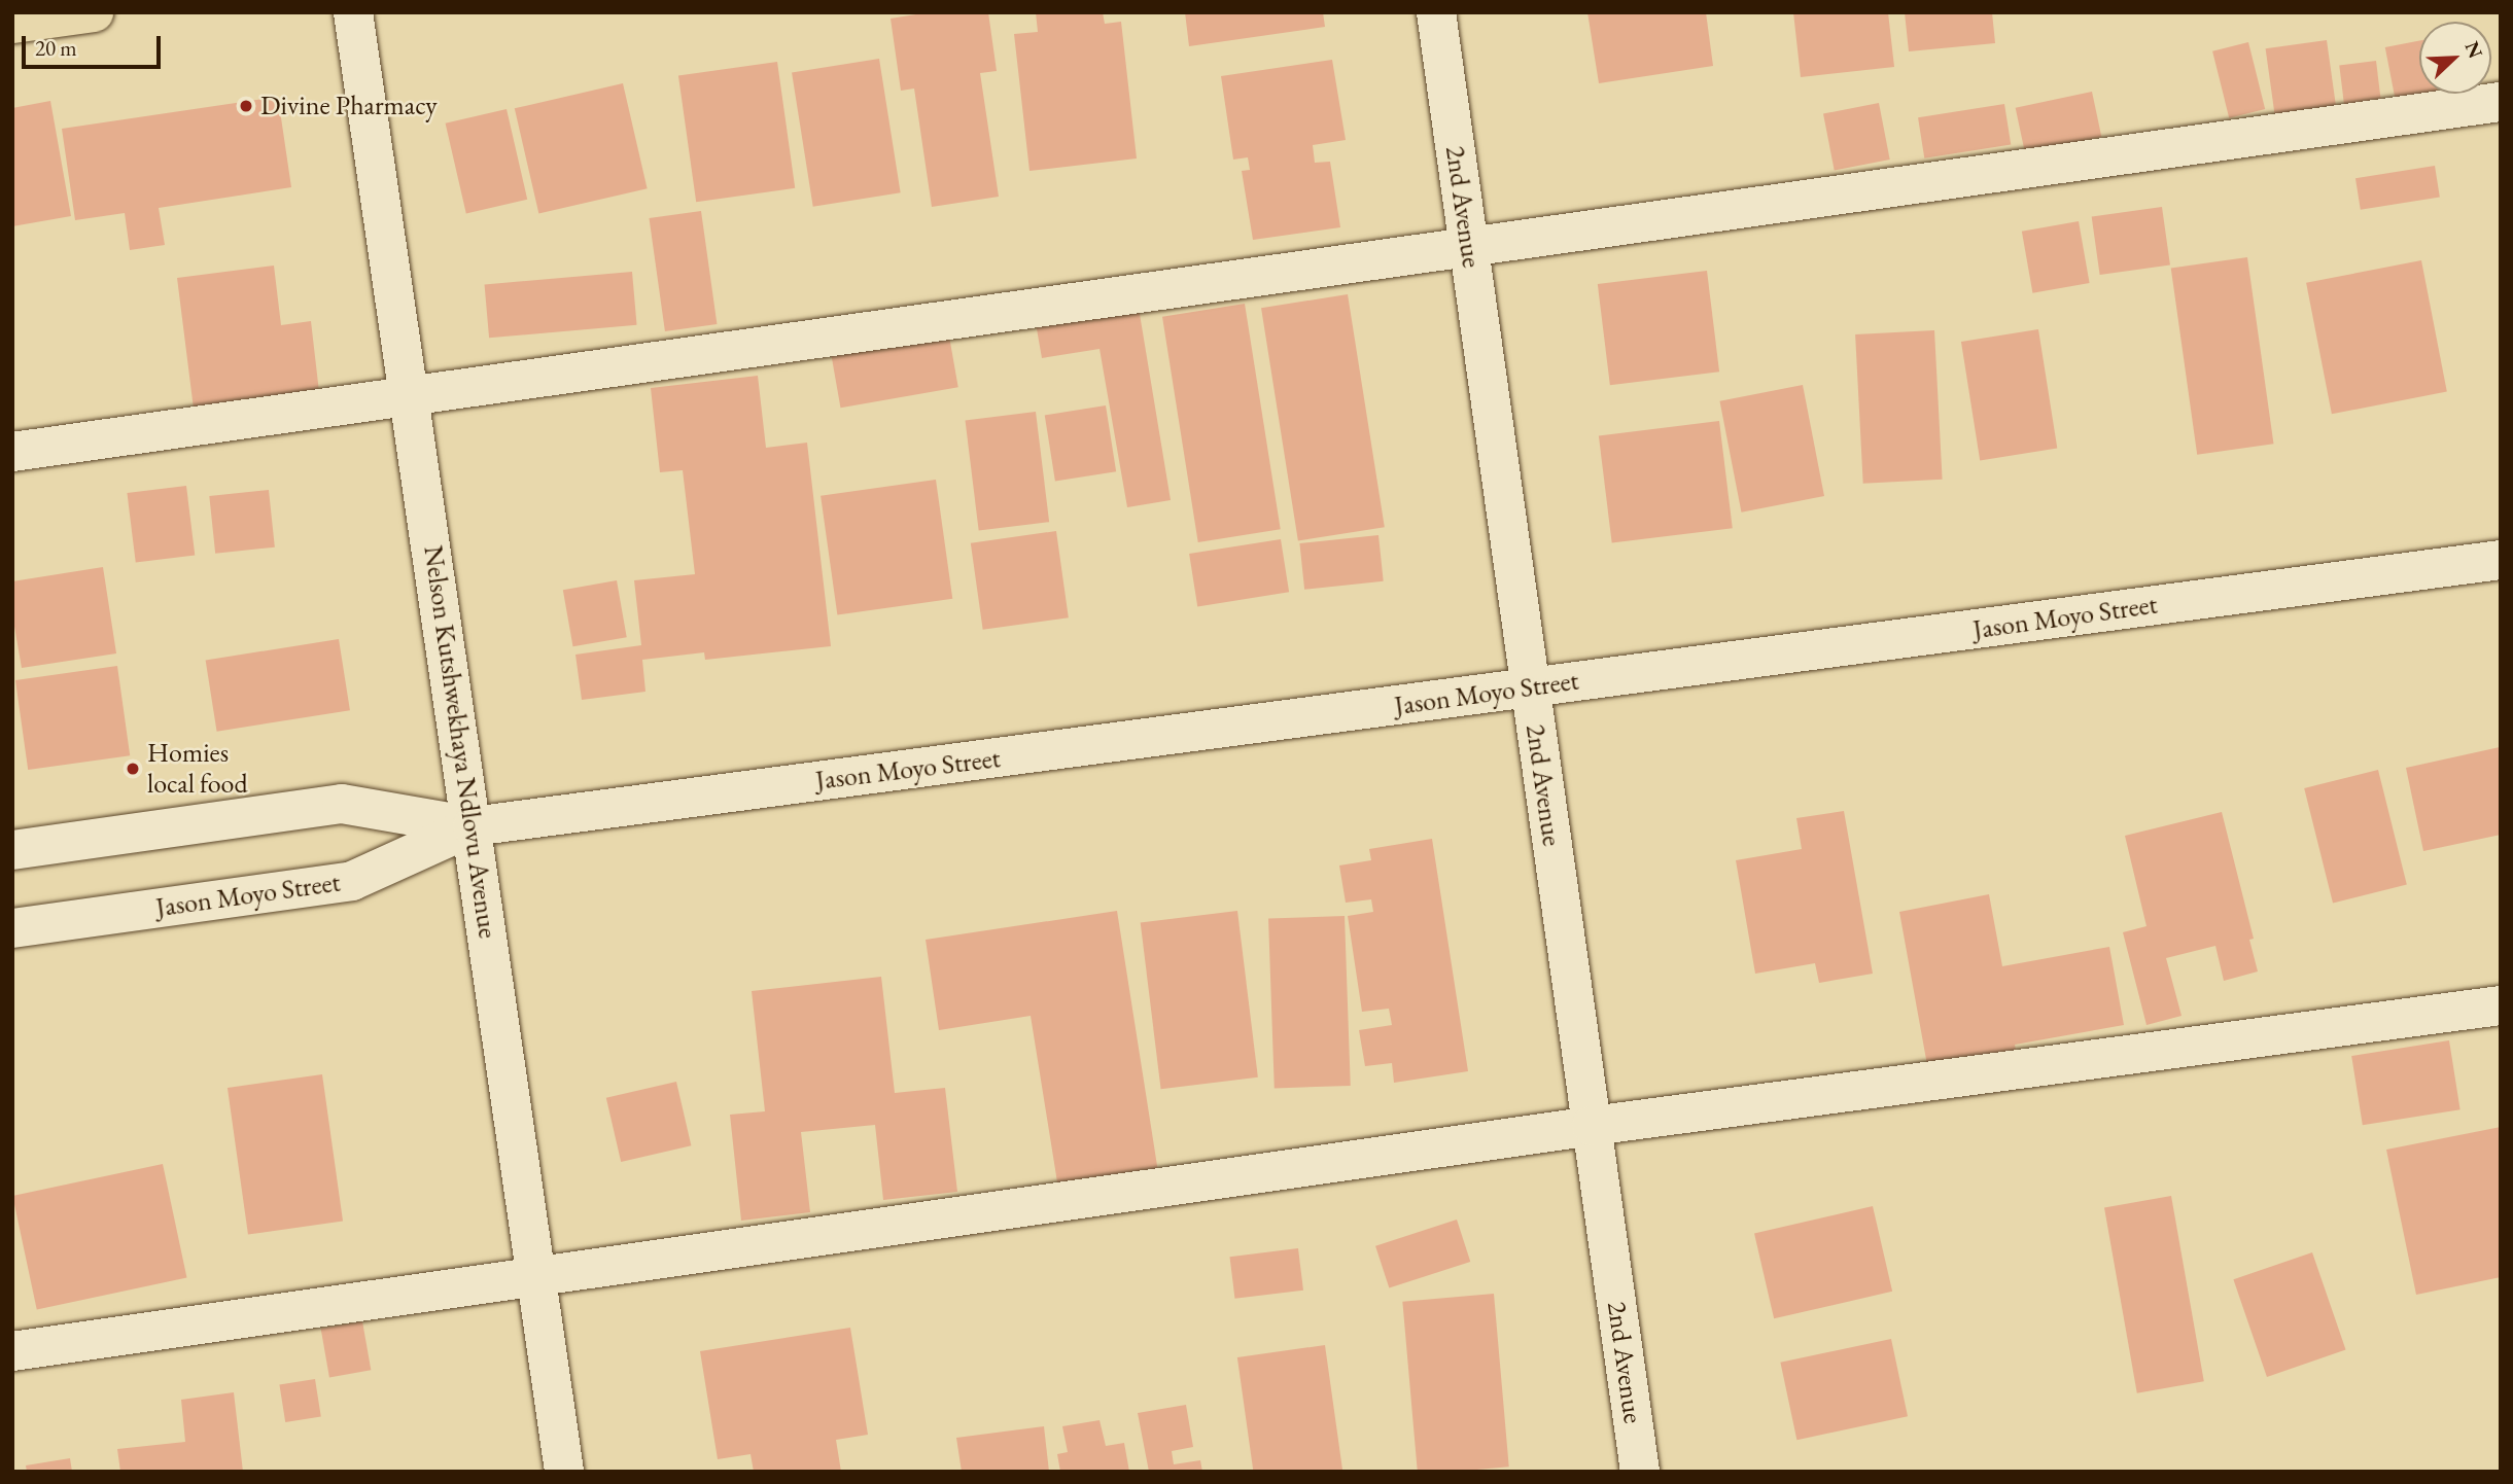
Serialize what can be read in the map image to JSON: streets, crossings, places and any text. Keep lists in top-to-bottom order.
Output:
{
  "streets": {
    "street": ["2nd Avenue", "Jason Moyo Street", "Nelson Kutshwekhaya Ndlovu Avenue"]
  },
  "crossings": [
    ["2nd Avenue", "Jason Moyo Street"],
    ["Jason Moyo Street", "Nelson Kutshwekhaya Ndlovu Avenue"]
  ],
  "places": ["Divine Pharmacy", "Homies local food"],
  "scale_bar": "20 m",
  "north": "top right"
}
